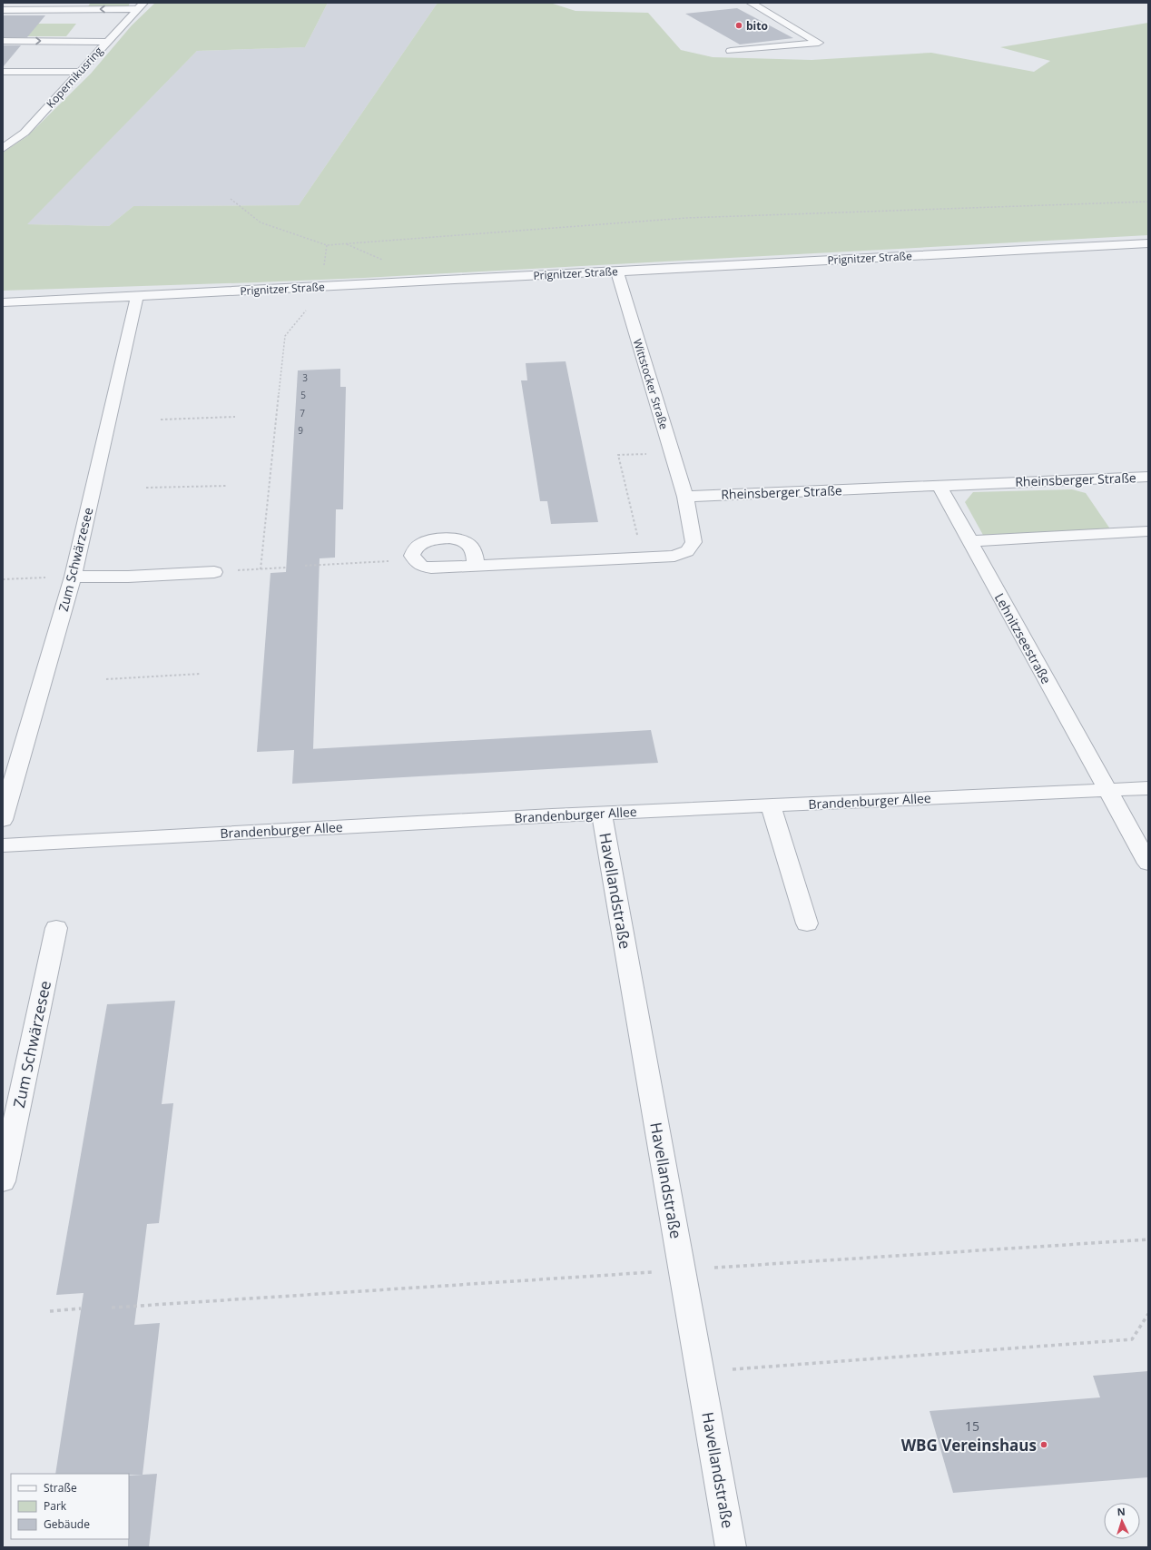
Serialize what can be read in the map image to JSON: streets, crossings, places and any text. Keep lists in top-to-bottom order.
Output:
{
  "streets": {
    "street": [
      "Kopernikusring",
      "Prignitzer Straße",
      "Wittstocker Straße",
      "Rheinsberger Straße",
      "Zum Schwärzesee",
      "Lehnitzseestraße",
      "Brandenburger Allee",
      "Havellandstraße"
    ]
  },
  "crossings": [
    ["Prignitzer Straße", "Wittstocker Straße"],
    ["Prignitzer Straße", "Zum Schwärzesee"],
    ["Wittstocker Straße", "Rheinsberger Straße"],
    ["Rheinsberger Straße", "Lehnitzseestraße"],
    ["Lehnitzseestraße", "Brandenburger Allee"],
    ["Brandenburger Allee", "Havellandstraße"]
  ],
  "places": ["bito", "WBG Vereinshaus"],
  "house_numbers": [
    "3",
    "5",
    "7",
    "9",
    "15"
  ],
  "legend": ["Straße", "Park", "Gebäude"],
  "north": "top"
}
